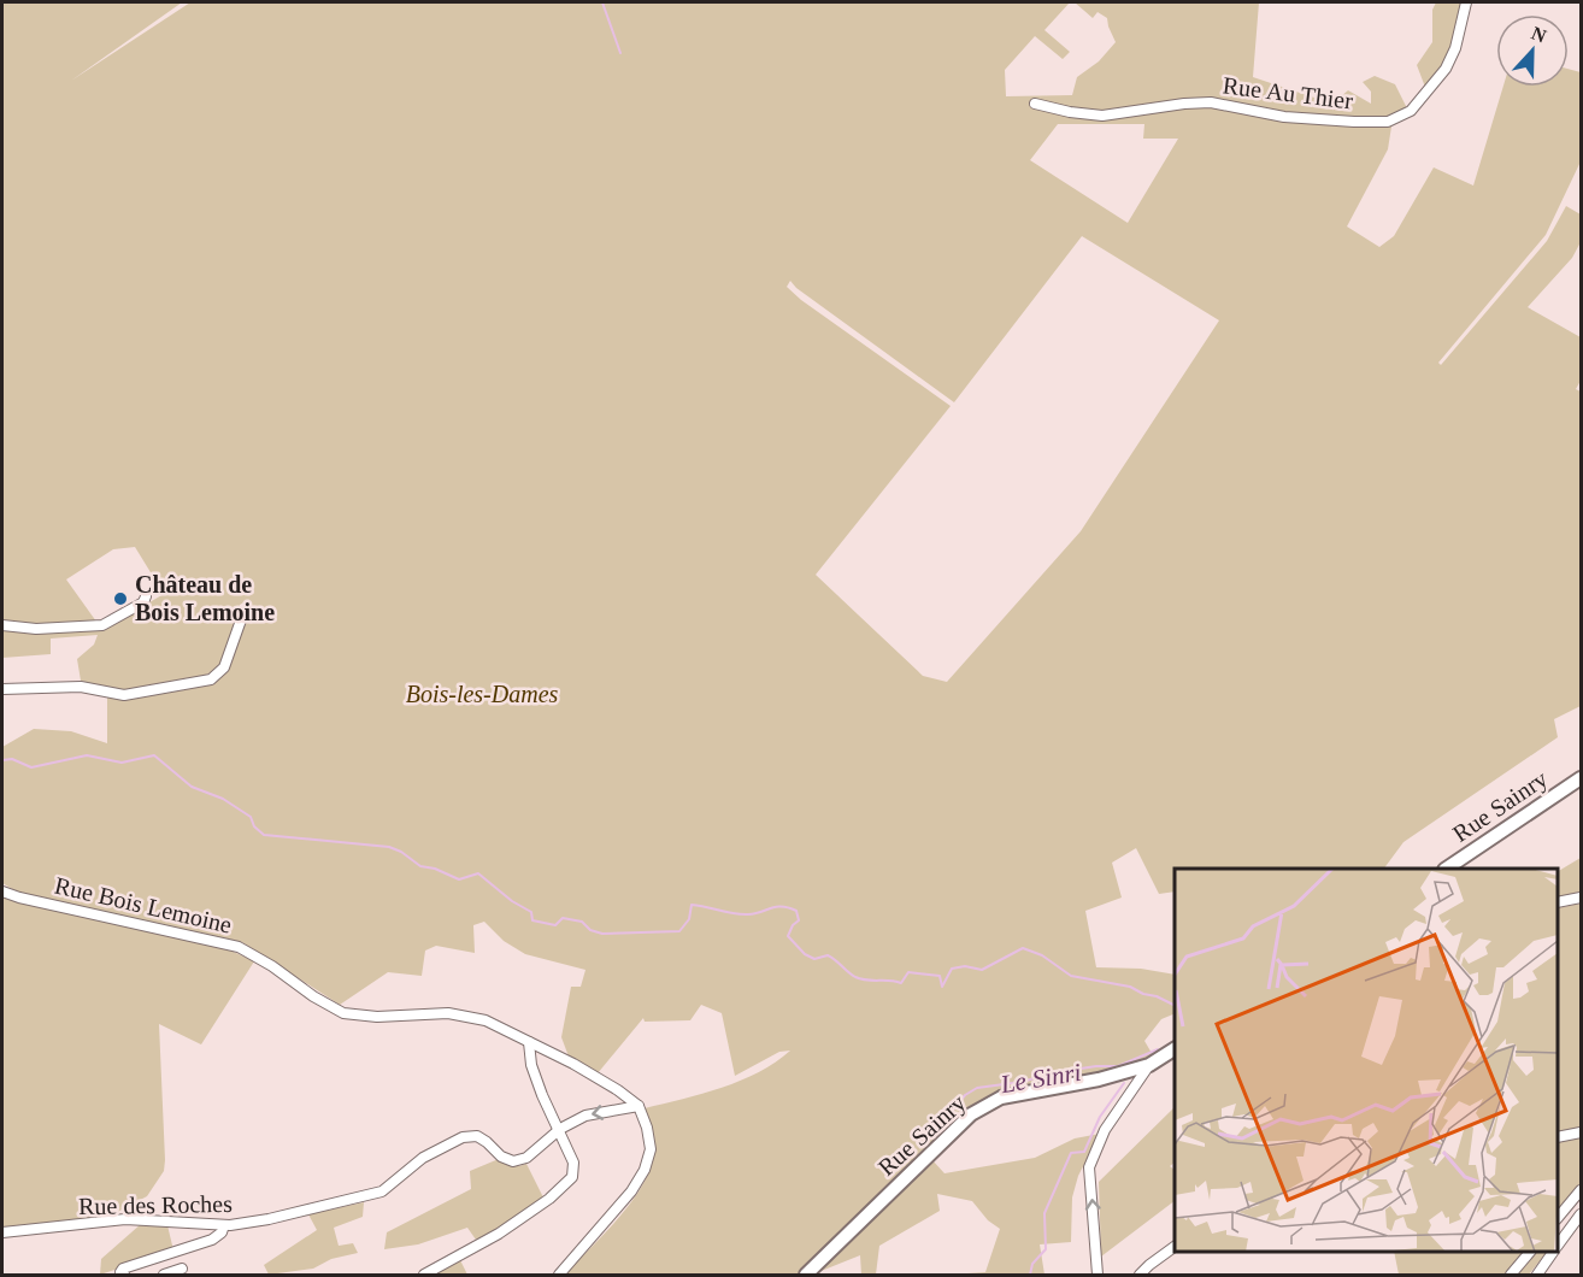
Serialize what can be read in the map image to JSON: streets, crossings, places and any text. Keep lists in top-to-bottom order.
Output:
{
  "streets": {
    "street": [
      "Rue Au Thier",
      "Rue Sainry",
      "Rue Bois Lemoine",
      "Rue des Roches"
    ]
  },
  "water": ["Le Sinri"],
  "parks": ["Bois-les-Dames"],
  "places": ["Château de Bois Lemoine"],
  "north": "top"
}
